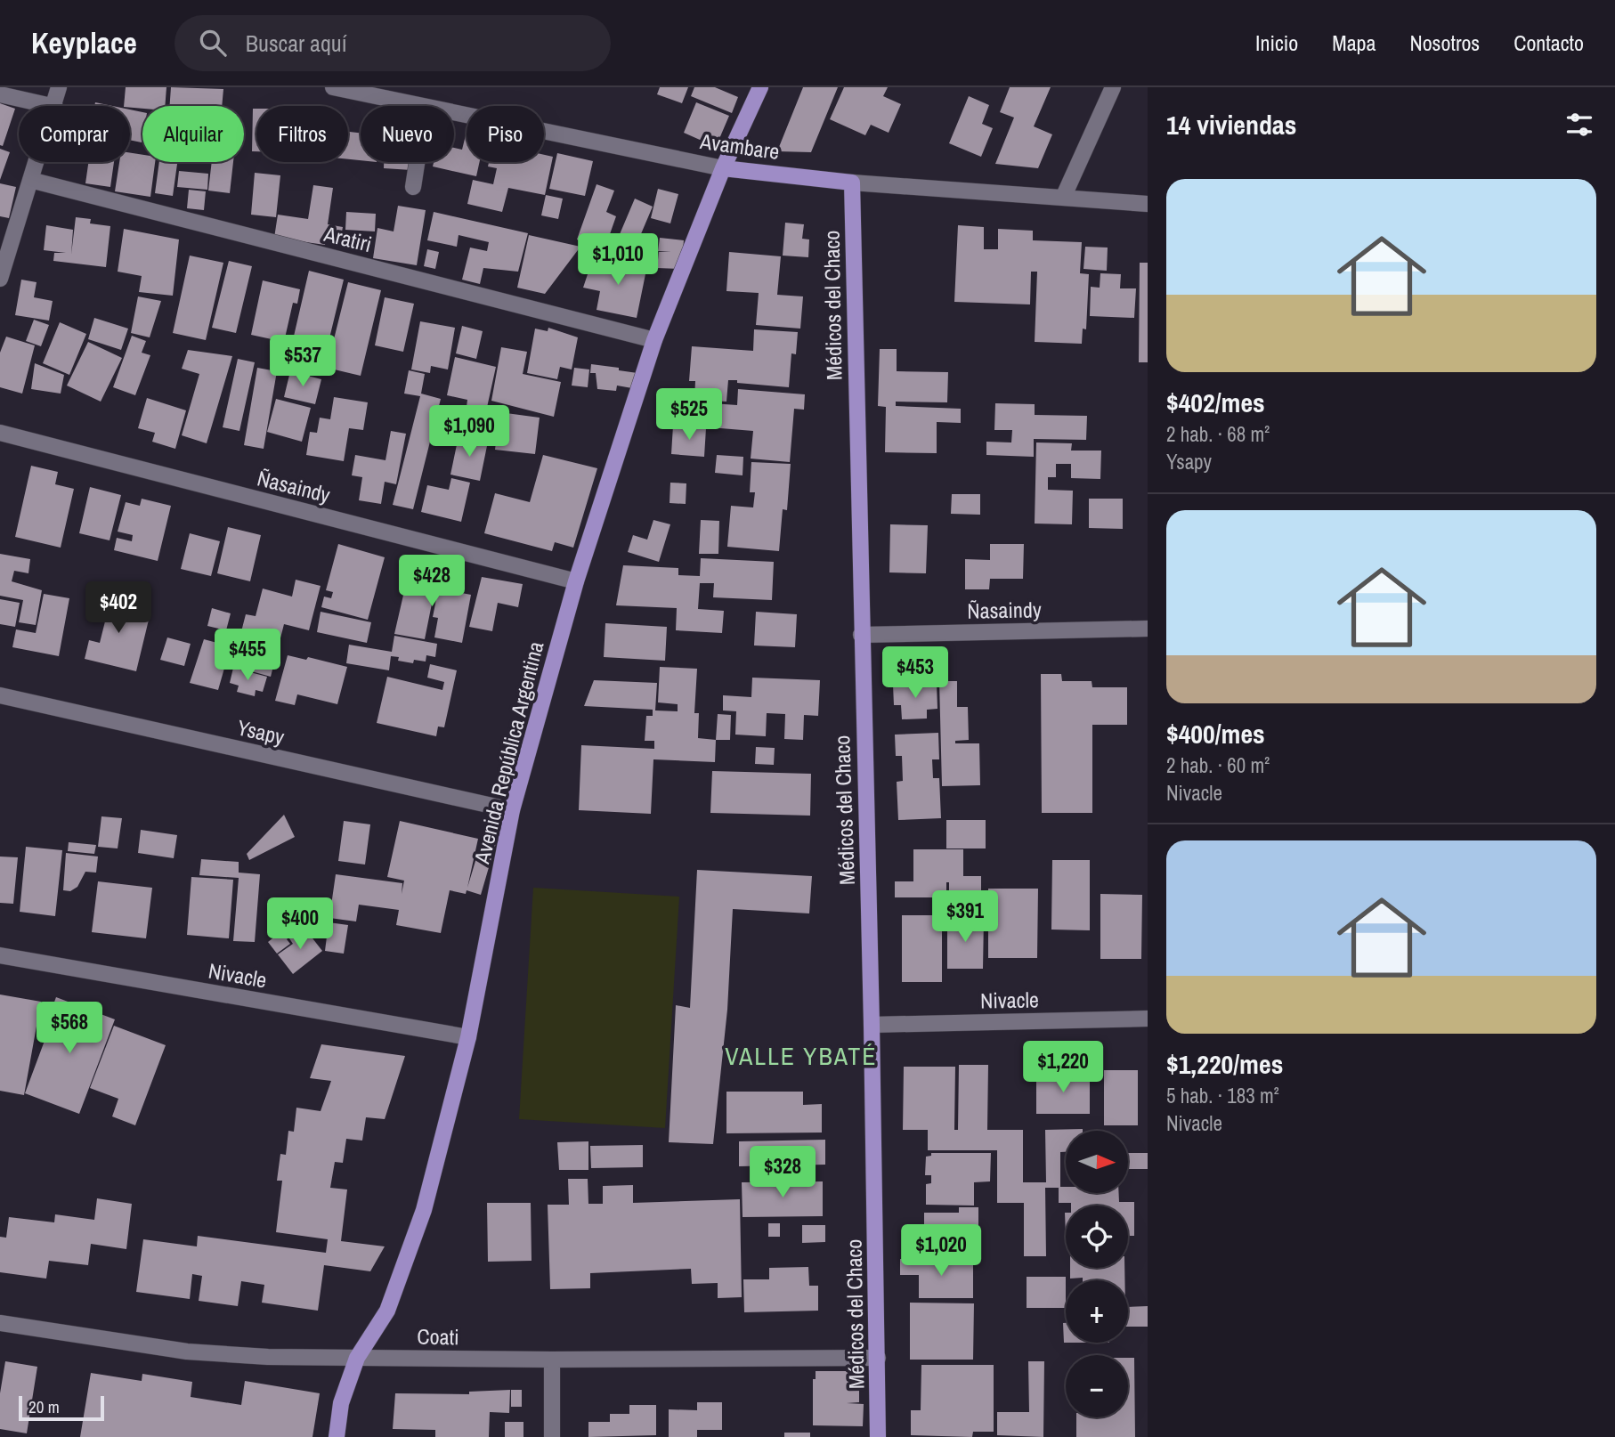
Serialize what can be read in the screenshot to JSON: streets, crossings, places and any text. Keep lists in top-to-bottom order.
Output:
{
  "streets": {
    "main road": ["Avambare", "Médicos del Chaco", "Avenida República Argentina"],
    "street": [
      "Aratiri",
      "Ñasaindy",
      "Ysapy",
      "Nivacle",
      "Coati"
    ]
  },
  "crossings": [
    ["Avambare", "Médicos del Chaco"],
    ["Avambare", "Avenida República Argentina"],
    ["Aratiri", "Avenida República Argentina"],
    ["Médicos del Chaco", "Ñasaindy"],
    ["Médicos del Chaco", "Nivacle"],
    ["Médicos del Chaco", "Coati"],
    ["Ñasaindy", "Avenida República Argentina"],
    ["Ysapy", "Avenida República Argentina"],
    ["Avenida República Argentina", "Nivacle"],
    ["Avenida República Argentina", "Coati"]
  ],
  "districts": ["VALLE YBATÉ"],
  "scale_bar": "20 m",
  "north": "right",
  "page": {
    "header": "Keyplace",
    "search": "Buscar aquí",
    "nav": [
      "Inicio",
      "Mapa",
      "Nosotros",
      "Contacto"
    ],
    "heading": "14 viviendas",
    "chip": [
      "Comprar",
      "Alquilar",
      "Filtros",
      "Nuevo",
      "Piso"
    ],
    "list": [
      {
        "name": "$402/mes",
        "note": "2 hab. · 68 m² · Ysapy"
      },
      {
        "name": "$400/mes",
        "note": "2 hab. · 60 m² · Nivacle"
      },
      {
        "name": "$1,220/mes",
        "note": "5 hab. · 183 m² · Nivacle"
      }
    ],
    "price": [
      "$1,010",
      "$537",
      "$525",
      "$1,090",
      "$428",
      "$402",
      "$455",
      "$453",
      "$391",
      "$400",
      "$568",
      "$1,220",
      "$328",
      "$1,020"
    ],
    "map_buttons": ["+", "−"],
    "scale": "20 m"
  }
}
